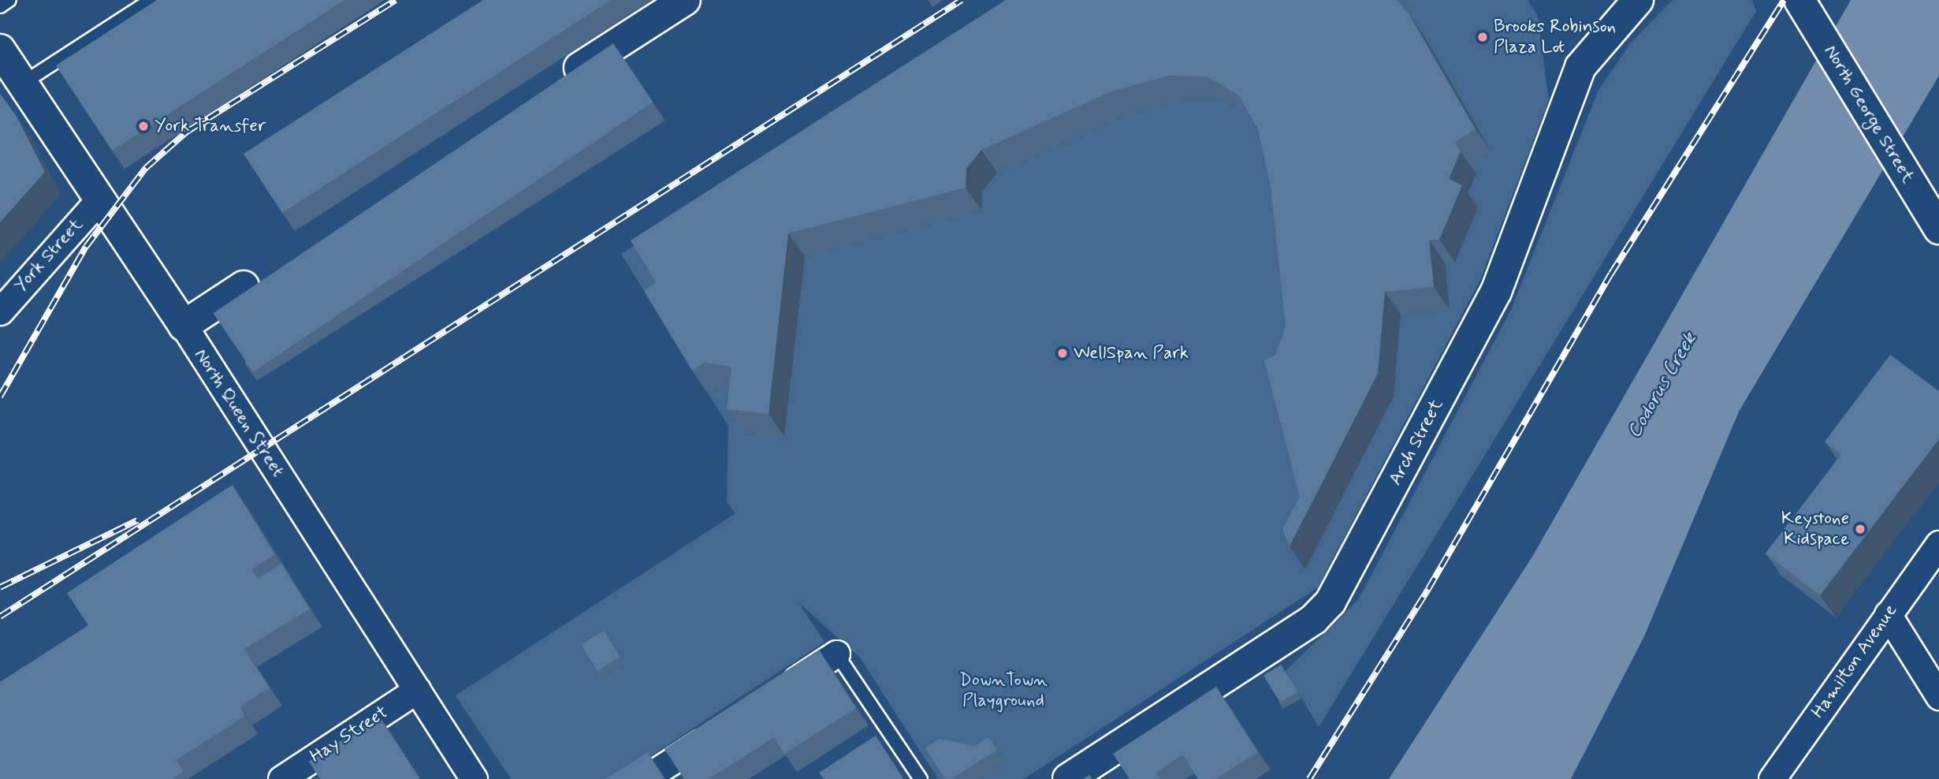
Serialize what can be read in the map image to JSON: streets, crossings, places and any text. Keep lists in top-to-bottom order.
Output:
{
  "streets": {
    "street": [
      "North George Street",
      "York Street",
      "North Queen Street",
      "Arch Street",
      "Hamilton Avenue",
      "Hay Street"
    ]
  },
  "crossings": [
    ["York Street", "North Queen Street"],
    ["North Queen Street", "Hay Street"]
  ],
  "water": ["Codorus Creek"],
  "parks": ["DownTown Playground"],
  "places": [
    "Brooks Robinson Plaza Lot",
    "York Transfer",
    "WellSpan Park",
    "Keystone Kidspace"
  ]
}
